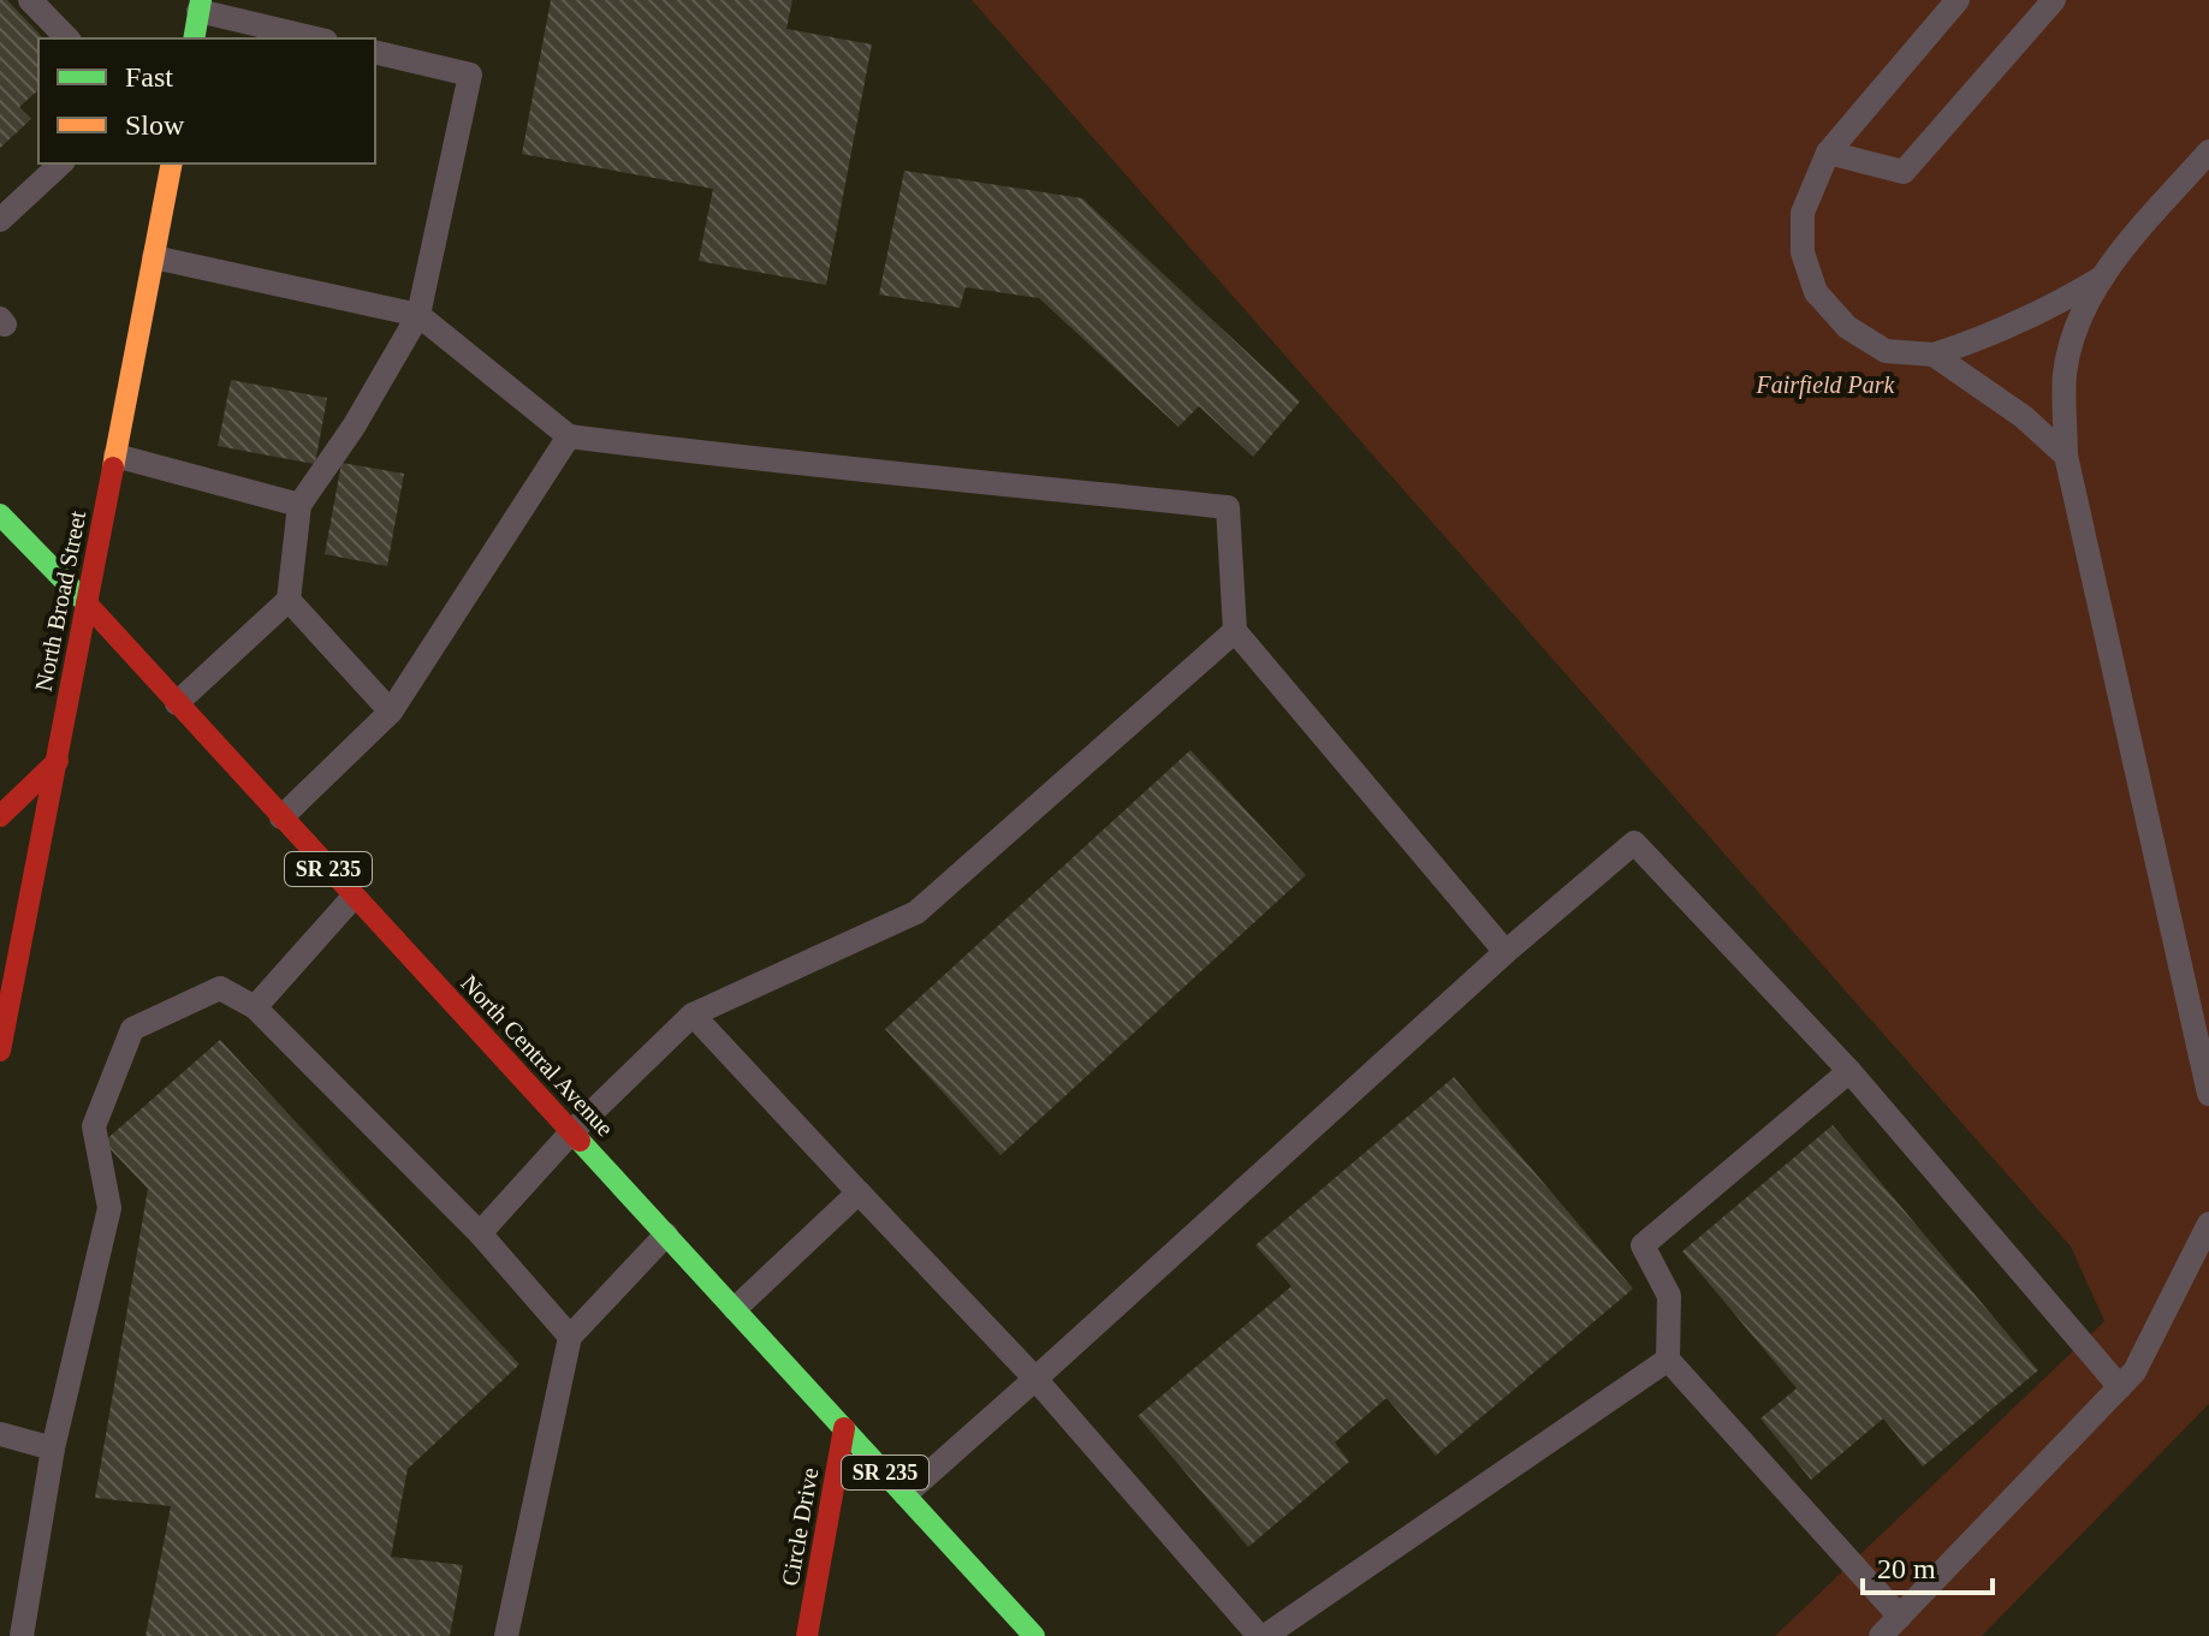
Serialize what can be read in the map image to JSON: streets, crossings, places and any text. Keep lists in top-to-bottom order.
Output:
{
  "streets": {
    "main road": [
      "North Broad Street",
      "SR 235",
      "North Central Avenue",
      "Circle Drive"
    ]
  },
  "crossings": [
    ["North Broad Street", "North Central Avenue"],
    ["North Central Avenue", "Circle Drive"]
  ],
  "parks": ["Fairfield Park"],
  "legend": ["Fast", "Slow"],
  "scale_bar": "20 m"
}
